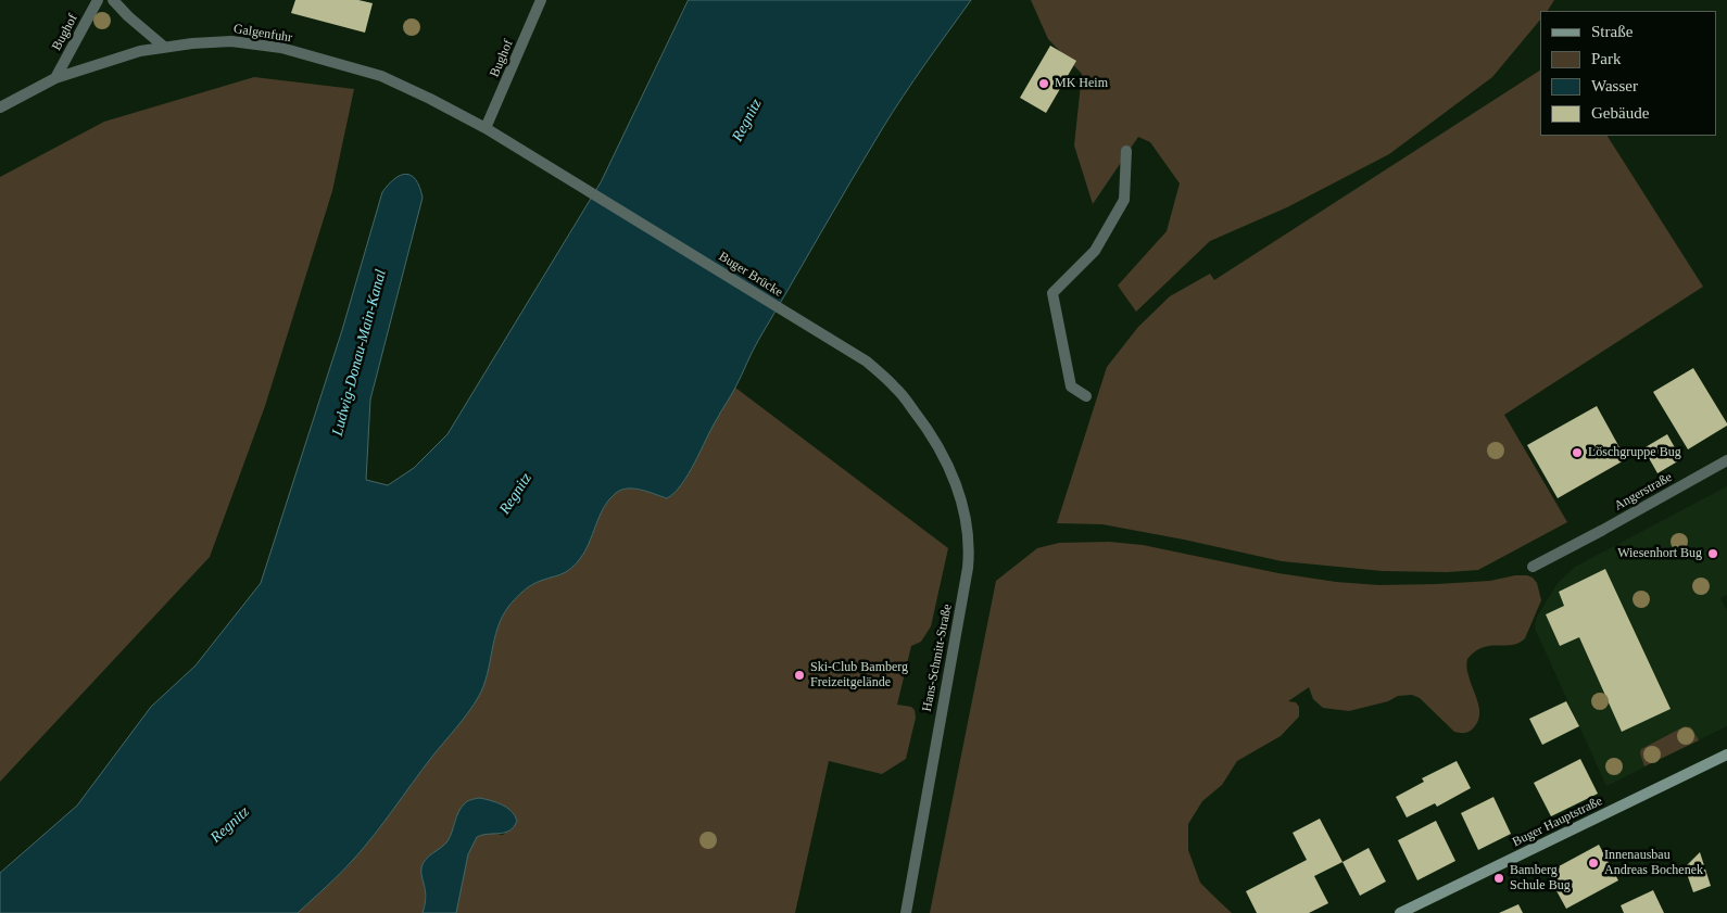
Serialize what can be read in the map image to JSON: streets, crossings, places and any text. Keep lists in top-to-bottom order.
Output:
{
  "streets": {
    "street": [
      "Bughof",
      "Galgenfuhr",
      "Buger Brücke",
      "Angerstraße",
      "Hans-Schmitt-Straße",
      "Buger Hauptstraße"
    ]
  },
  "crossings": [
    ["Bughof", "Galgenfuhr"],
    ["Bughof", "Buger Brücke"],
    ["Galgenfuhr", "Buger Brücke"],
    ["Buger Brücke", "Hans-Schmitt-Straße"]
  ],
  "water": ["Regnitz", "Ludwig-Donau-Main-Kanal"],
  "places": [
    "MK Heim",
    "Löschgruppe Bug",
    "Wiesenhort Bug",
    "Ski-Club Bamberg Freizeitgelände",
    "Innenausbau Andreas Bochenek",
    "Bamberg Schule Bug"
  ],
  "legend": [
    "Straße",
    "Park",
    "Wasser",
    "Gebäude"
  ]
}
